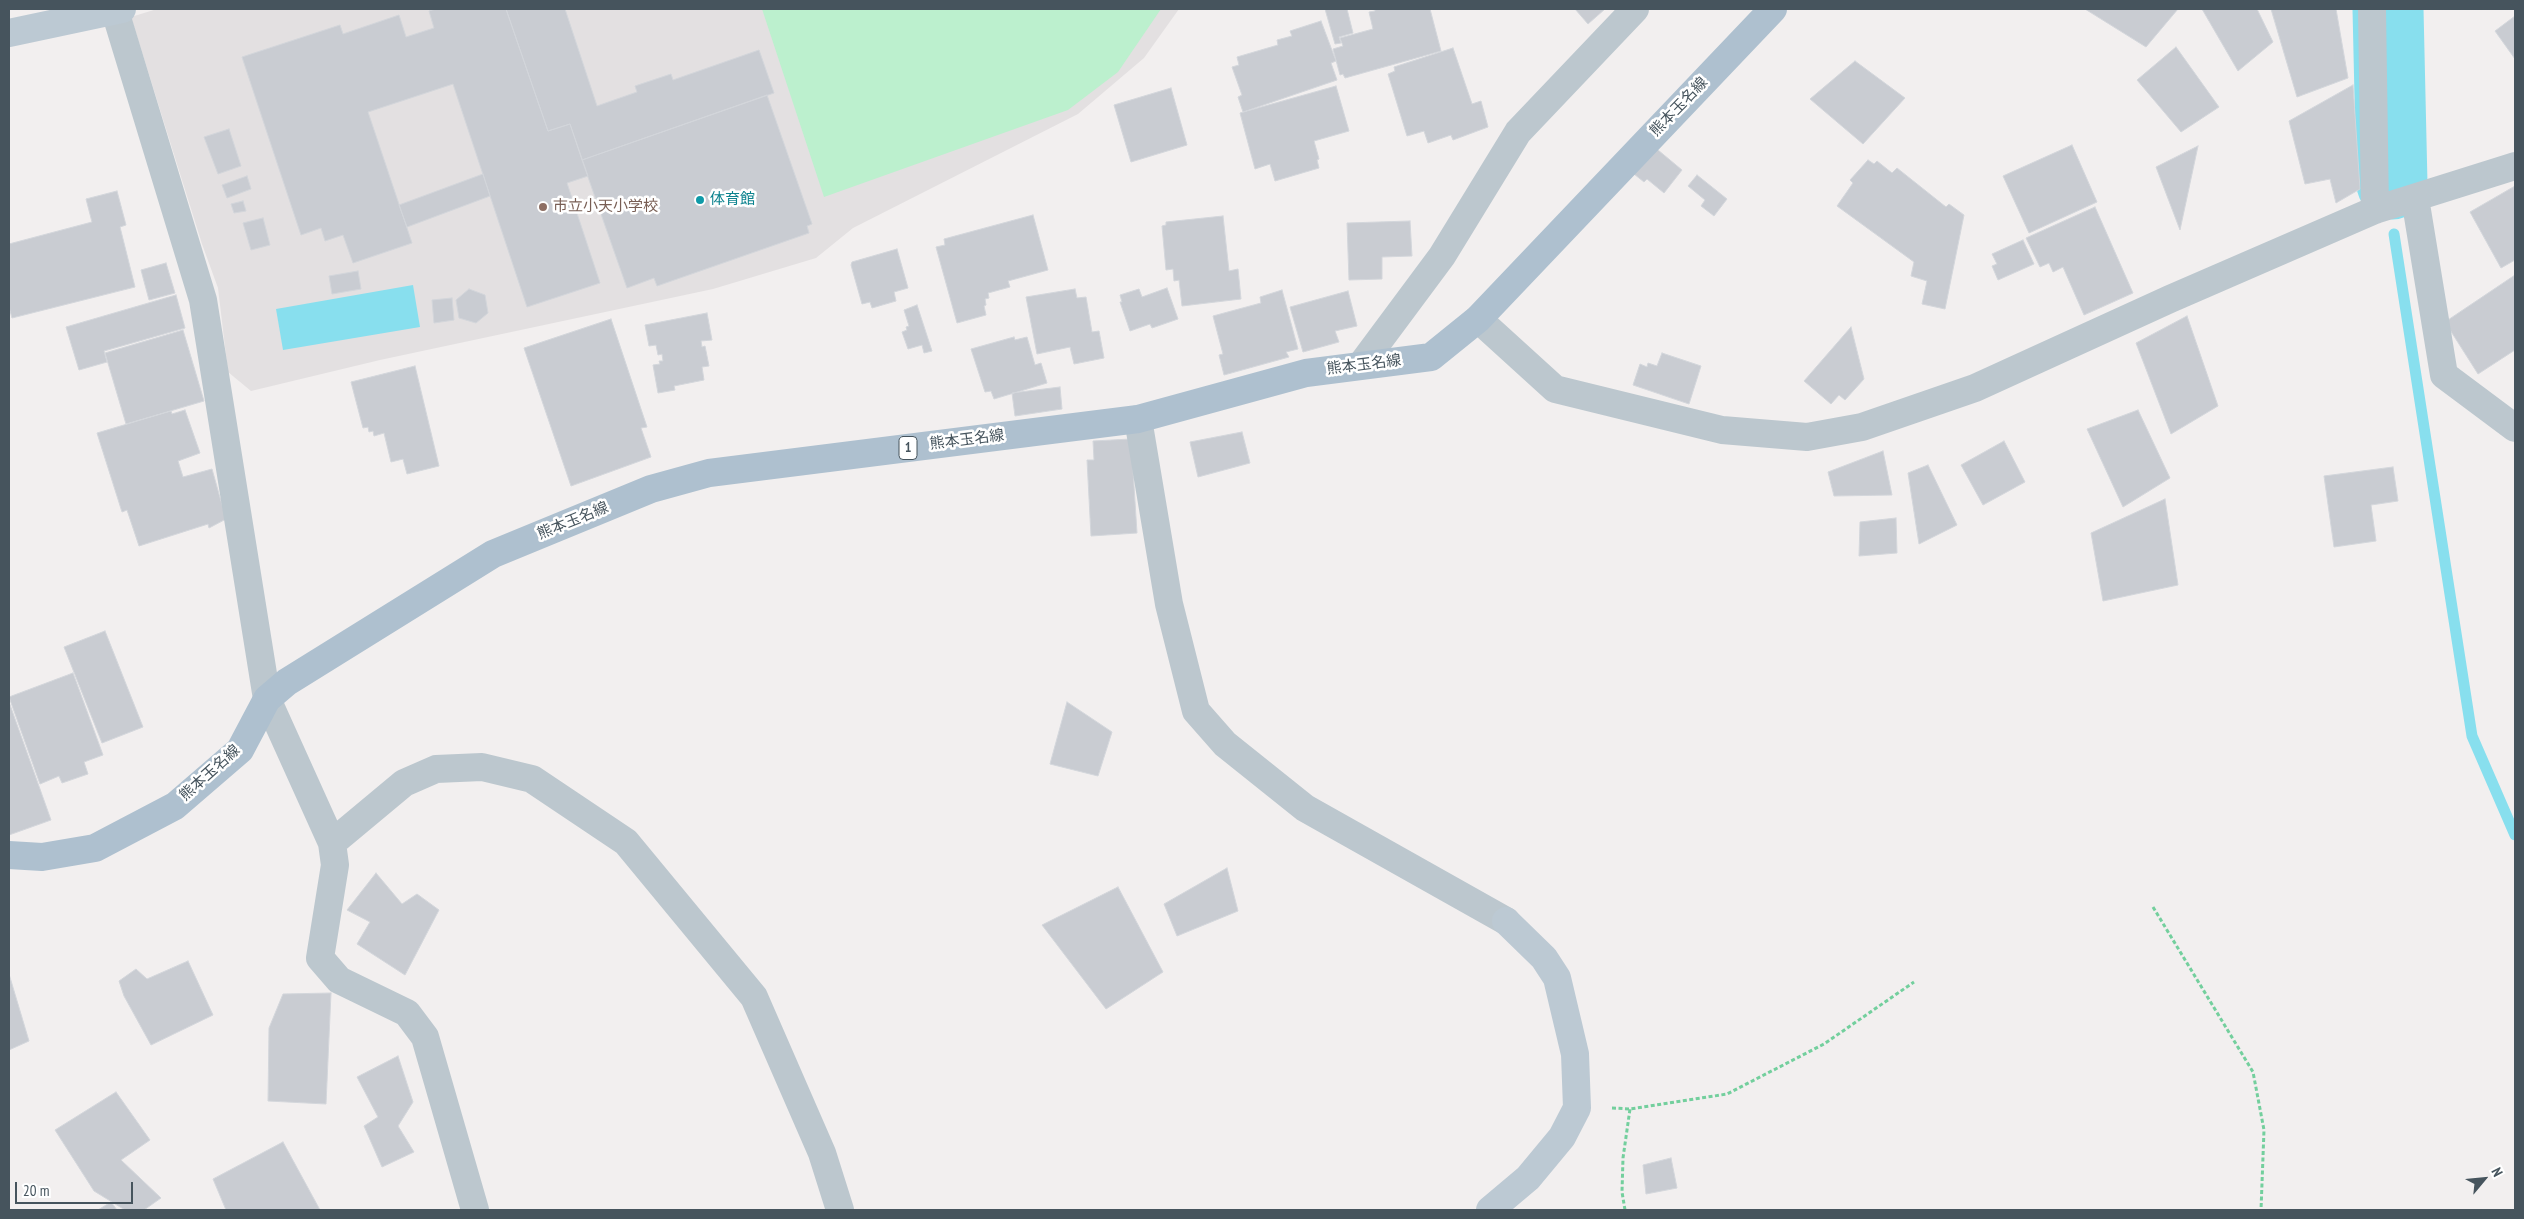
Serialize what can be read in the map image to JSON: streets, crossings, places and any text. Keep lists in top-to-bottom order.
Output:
{
  "streets": {
    "main road": ["熊本玉名線", "1"]
  },
  "places": ["体育館", "市立小天小学校"],
  "scale_bar": "20 m",
  "north": "top right"
}
